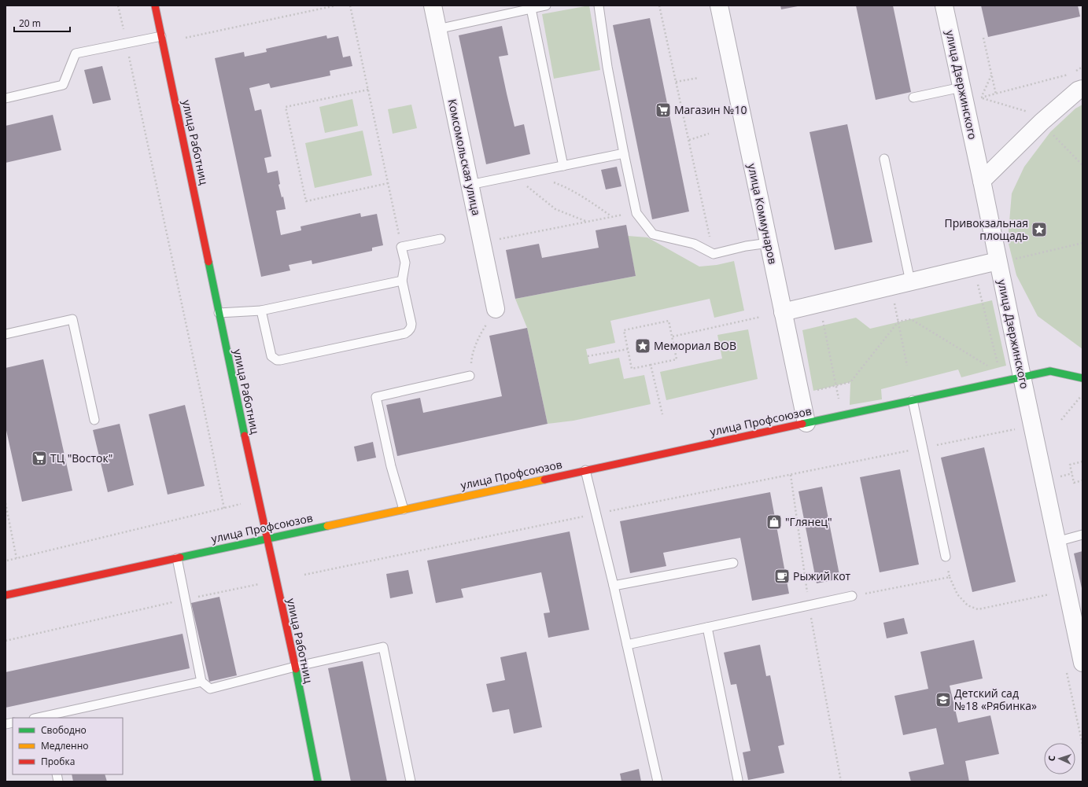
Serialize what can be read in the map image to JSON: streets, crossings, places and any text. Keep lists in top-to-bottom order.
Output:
{
  "streets": {
    "street": [
      "улица Дзержинского",
      "улица Работниц",
      "Комсомольская улица",
      "улица Коммунаров",
      "улица Профсоюзов"
    ]
  },
  "crossings": [
    ["улица Дзержинского", "улица Профсоюзов"],
    ["улица Работниц", "улица Профсоюзов"],
    ["улица Коммунаров", "улица Профсоюзов"]
  ],
  "places": {
    "supermarket": ["Магазин №10", "ТЦ \"Восток\""],
    "place": ["Привокзальная площадь", "Мемориал ВОВ"],
    "shop": ["\"Глянец\""],
    "cafe": ["Рыжий кот"],
    "school or university": ["Детский сад №18 «Рябинка»"]
  },
  "legend": ["Свободно", "Медленно", "Пробка"],
  "scale_bar": "20 m",
  "north": "left"
}
